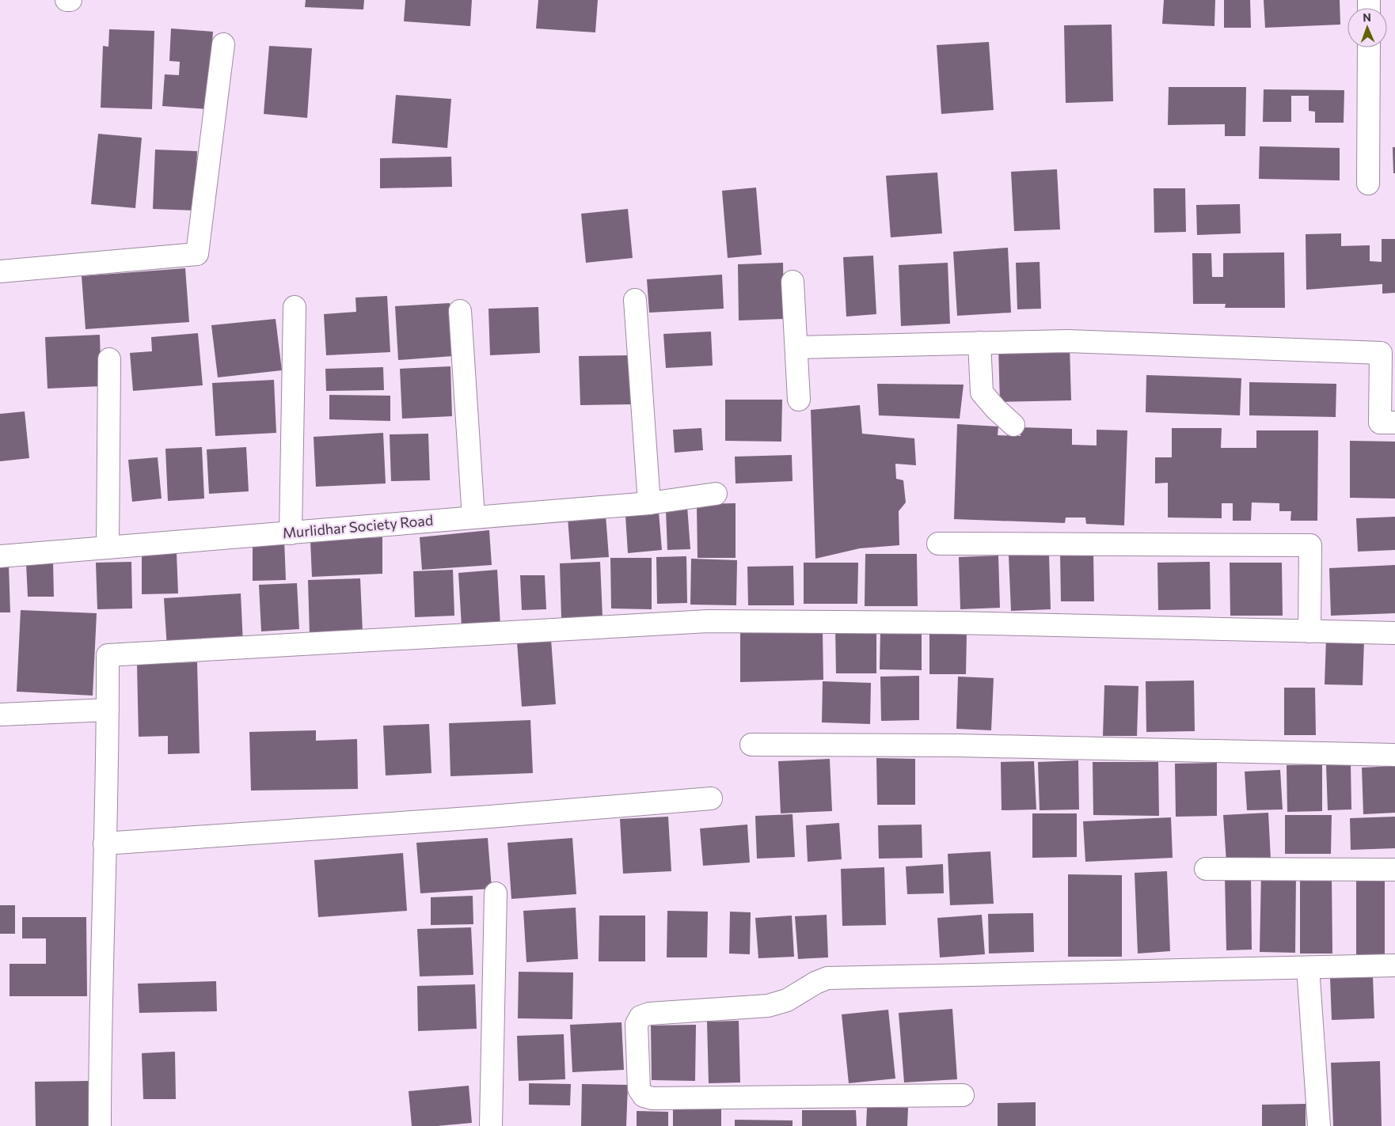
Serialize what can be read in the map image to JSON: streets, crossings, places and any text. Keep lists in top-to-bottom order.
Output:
{
  "streets": {
    "street": ["Murlidhar Society Road"]
  },
  "north": "top"
}
